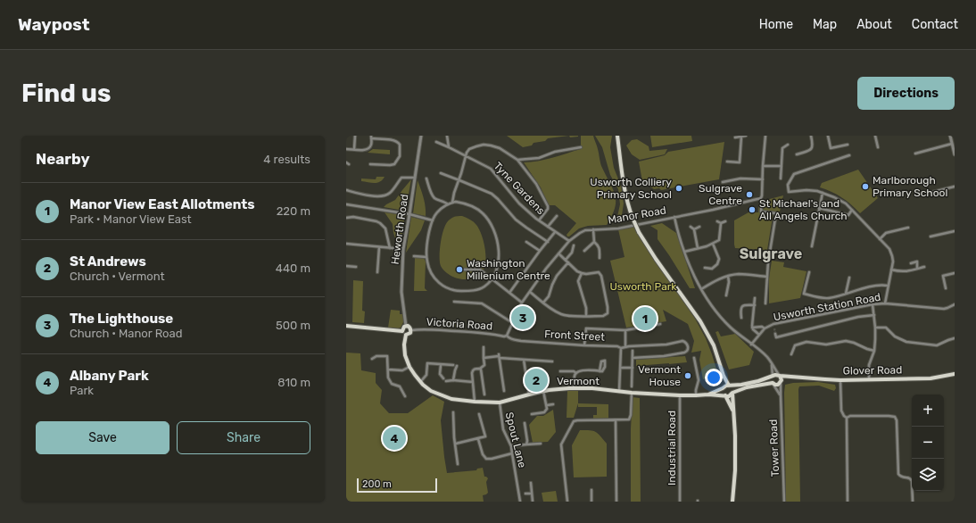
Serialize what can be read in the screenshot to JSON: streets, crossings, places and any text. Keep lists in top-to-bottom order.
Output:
{
  "streets": {
    "main road": ["Glover Road", "Vermont"],
    "street": [
      "Tyne Gardens",
      "Manor Road",
      "Heworth Road",
      "Usworth Station Road",
      "Victoria Road",
      "Front Street",
      "Spout Lane",
      "Industrial Road",
      "Tower Road"
    ]
  },
  "crossings": [
    ["Tyne Gardens", "Manor Road"],
    ["Manor Road", "Victoria Road"],
    ["Manor Road", "Front Street"],
    ["Heworth Road", "Victoria Road"],
    ["Heworth Road", "Vermont"],
    ["Victoria Road", "Front Street"],
    ["Victoria Road", "Vermont"],
    ["Glover Road", "Tower Road"],
    ["Vermont", "Spout Lane"],
    ["Vermont", "Industrial Road"]
  ],
  "districts": ["Sulgrave"],
  "parks": ["Usworth Park"],
  "places": [
    "Marlborough Primary School",
    "Usworth Colliery Primary School",
    "Sulgrave Centre",
    "St Michael's and All Angels Church",
    "Washington Millenium Centre",
    "Vermont House"
  ],
  "scale_bar": "200 m",
  "page": {
    "header": "Waypost",
    "nav": [
      "Home",
      "Map",
      "About",
      "Contact"
    ],
    "buttons": [
      "Directions",
      ["Save", "Share"]
    ],
    "title": "Find us",
    "heading": ["Nearby", "4 results"],
    "list": [
      {
        "mark": "1",
        "name": "Manor View East Allotments",
        "note": "Park · Manor View East",
        "value": "220 m"
      },
      {
        "mark": "2",
        "name": "St Andrews",
        "note": "Church · Vermont",
        "value": "440 m"
      },
      {
        "mark": "3",
        "name": "The Lighthouse",
        "note": "Church · Manor Road",
        "value": "500 m"
      },
      {
        "mark": "4",
        "name": "Albany Park",
        "note": "Park",
        "value": "810 m"
      }
    ],
    "pins": [
      "3",
      "1",
      "2",
      "4"
    ],
    "map_buttons": ["+", "−"],
    "scale": "200 m"
  }
}
